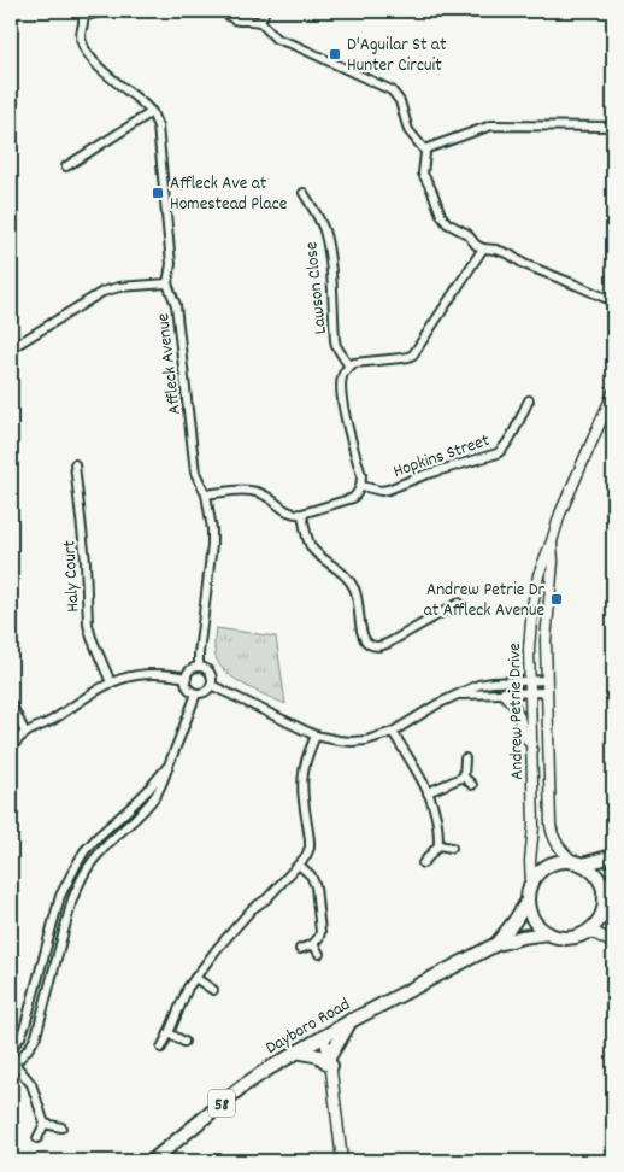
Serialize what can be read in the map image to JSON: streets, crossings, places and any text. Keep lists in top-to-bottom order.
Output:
{
  "streets": {
    "main road": ["Dayboro Road", "58"],
    "street": [
      "Lawson Close",
      "Affleck Avenue",
      "Hopkins Street",
      "Haly Court",
      "Andrew Petrie Drive"
    ]
  },
  "crossings": [
    ["Andrew Petrie Drive", "Dayboro Road"],
    ["Andrew Petrie Drive", "58"],
    ["Dayboro Road", "58"]
  ],
  "places": {
    "transit": ["D'Aguilar St at Hunter Circuit", "Affleck Ave at Homestead Place", "Andrew Petrie Dr at Affleck Avenue"]
  }
}
